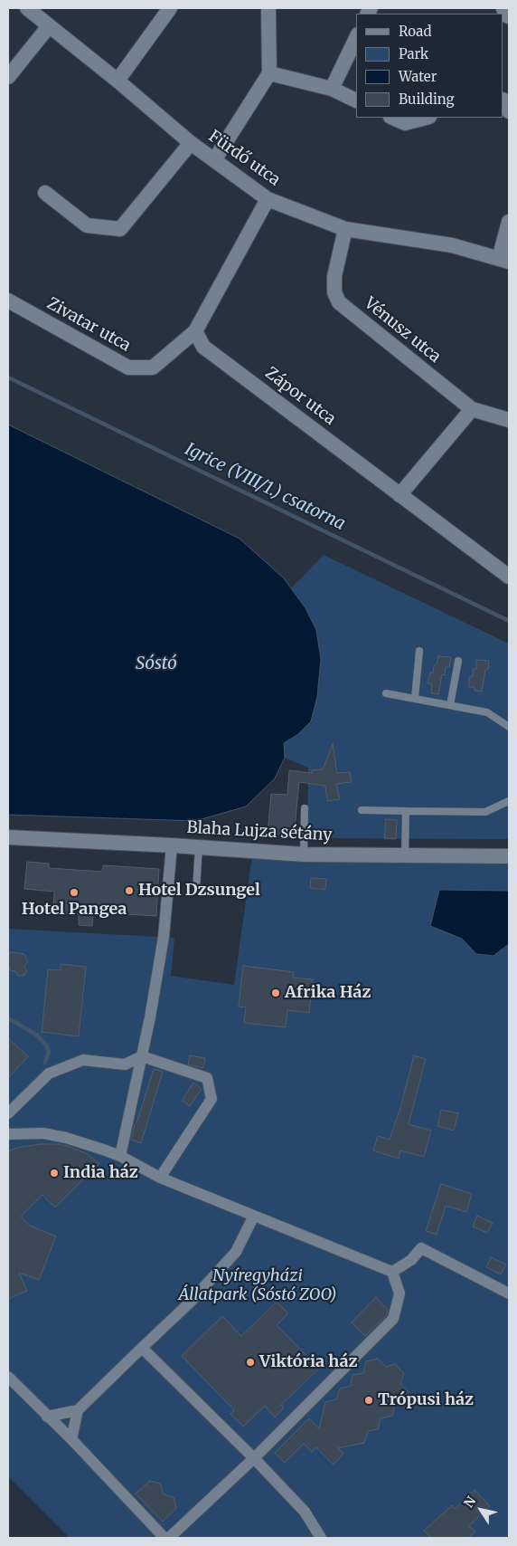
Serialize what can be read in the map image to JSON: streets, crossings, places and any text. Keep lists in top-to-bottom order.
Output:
{
  "streets": {
    "street": [
      "Fürdő utca",
      "Zivatar utca",
      "Vénusz utca",
      "Zápor utca",
      "Blaha Lujza sétány"
    ]
  },
  "crossings": [
    ["Fürdő utca", "Vénusz utca"],
    ["Zivatar utca", "Zápor utca"]
  ],
  "water": ["Igrice (VIII/1.) csatorna", "Sóstó"],
  "parks": ["Nyíregyházi Állatpark (Sóstó ZOO)"],
  "places": [
    "Hotel Dzsungel",
    "Hotel Pangea",
    "Afrika Ház",
    "India ház",
    "Viktória ház",
    "Trópusi ház"
  ],
  "legend": [
    "Road",
    "Park",
    "Water",
    "Building"
  ],
  "north": "top left"
}
